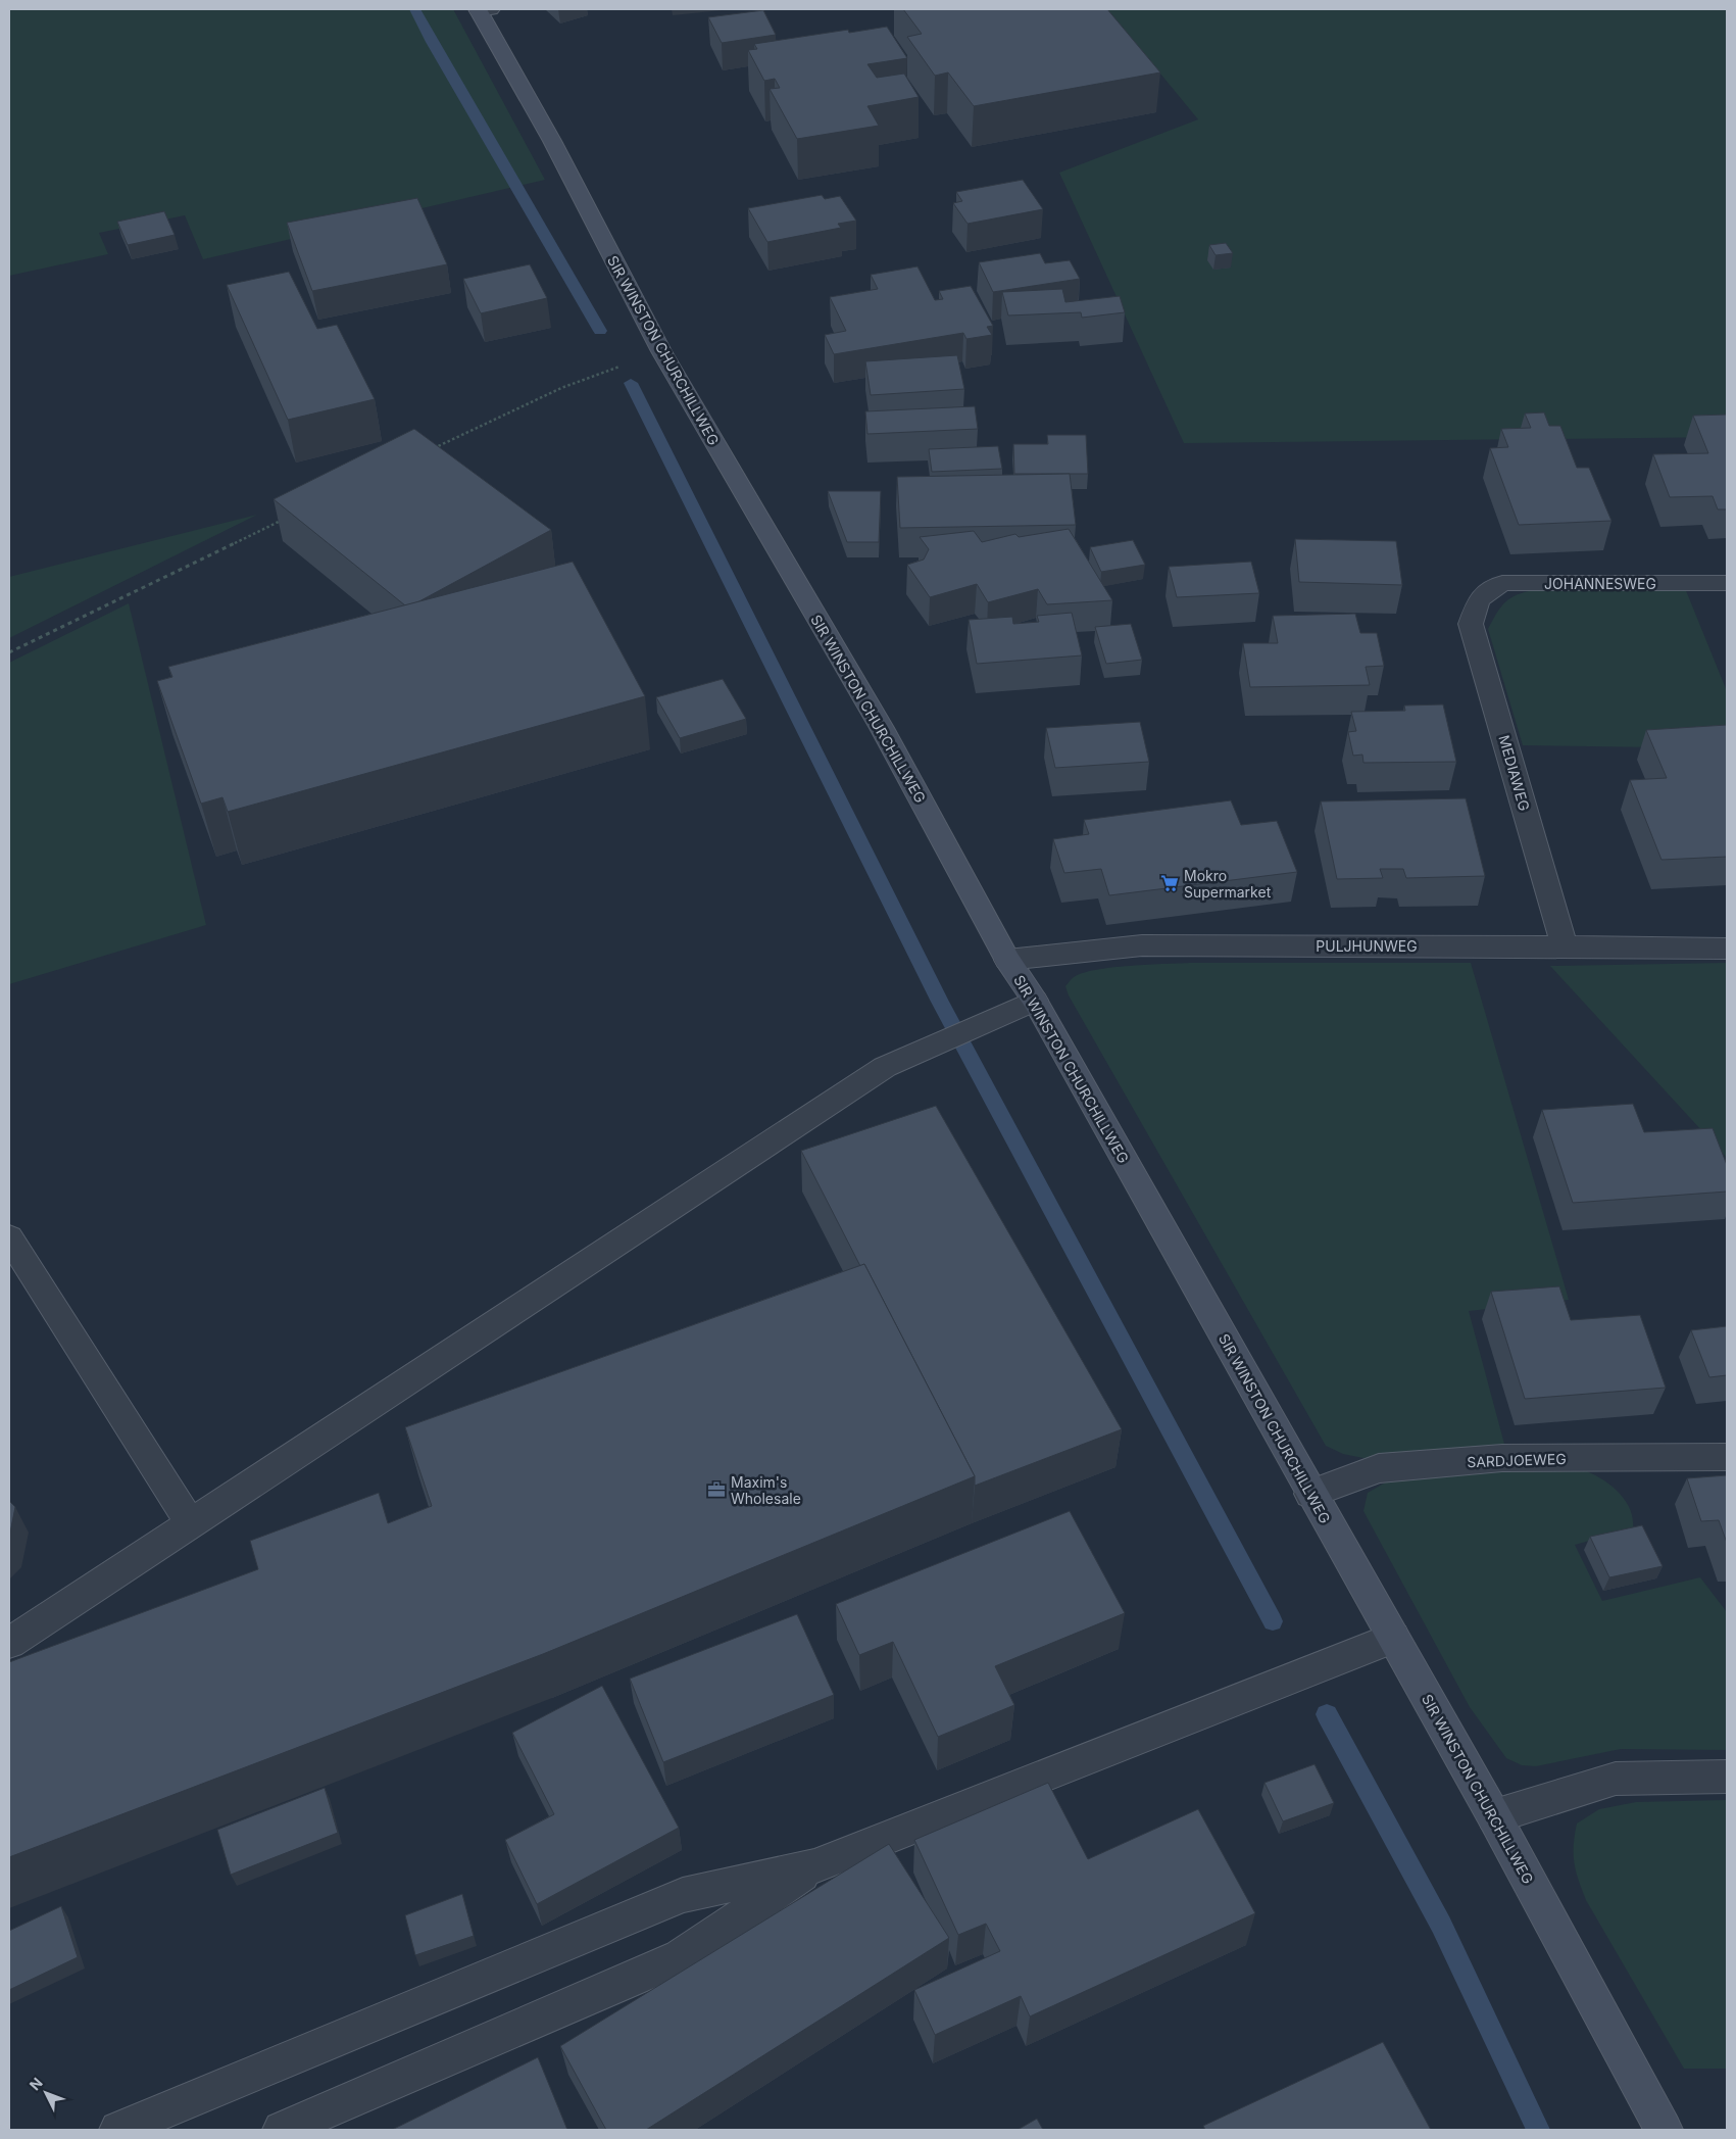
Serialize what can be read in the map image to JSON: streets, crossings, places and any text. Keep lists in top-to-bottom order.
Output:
{
  "streets": {
    "street": [
      "SIR WINSTON CHURCHILLWEG",
      "JOHANNESWEG",
      "MEDIAWEG",
      "PULJHUNWEG",
      "SARDJOEWEG"
    ]
  },
  "crossings": [
    ["SIR WINSTON CHURCHILLWEG", "PULJHUNWEG"],
    ["SIR WINSTON CHURCHILLWEG", "SARDJOEWEG"],
    ["JOHANNESWEG", "MEDIAWEG"],
    ["MEDIAWEG", "PULJHUNWEG"]
  ],
  "places": {
    "supermarket": ["Mokro Supermarket"],
    "office": ["Maxim's Wholesale"]
  },
  "north": "top left"
}
